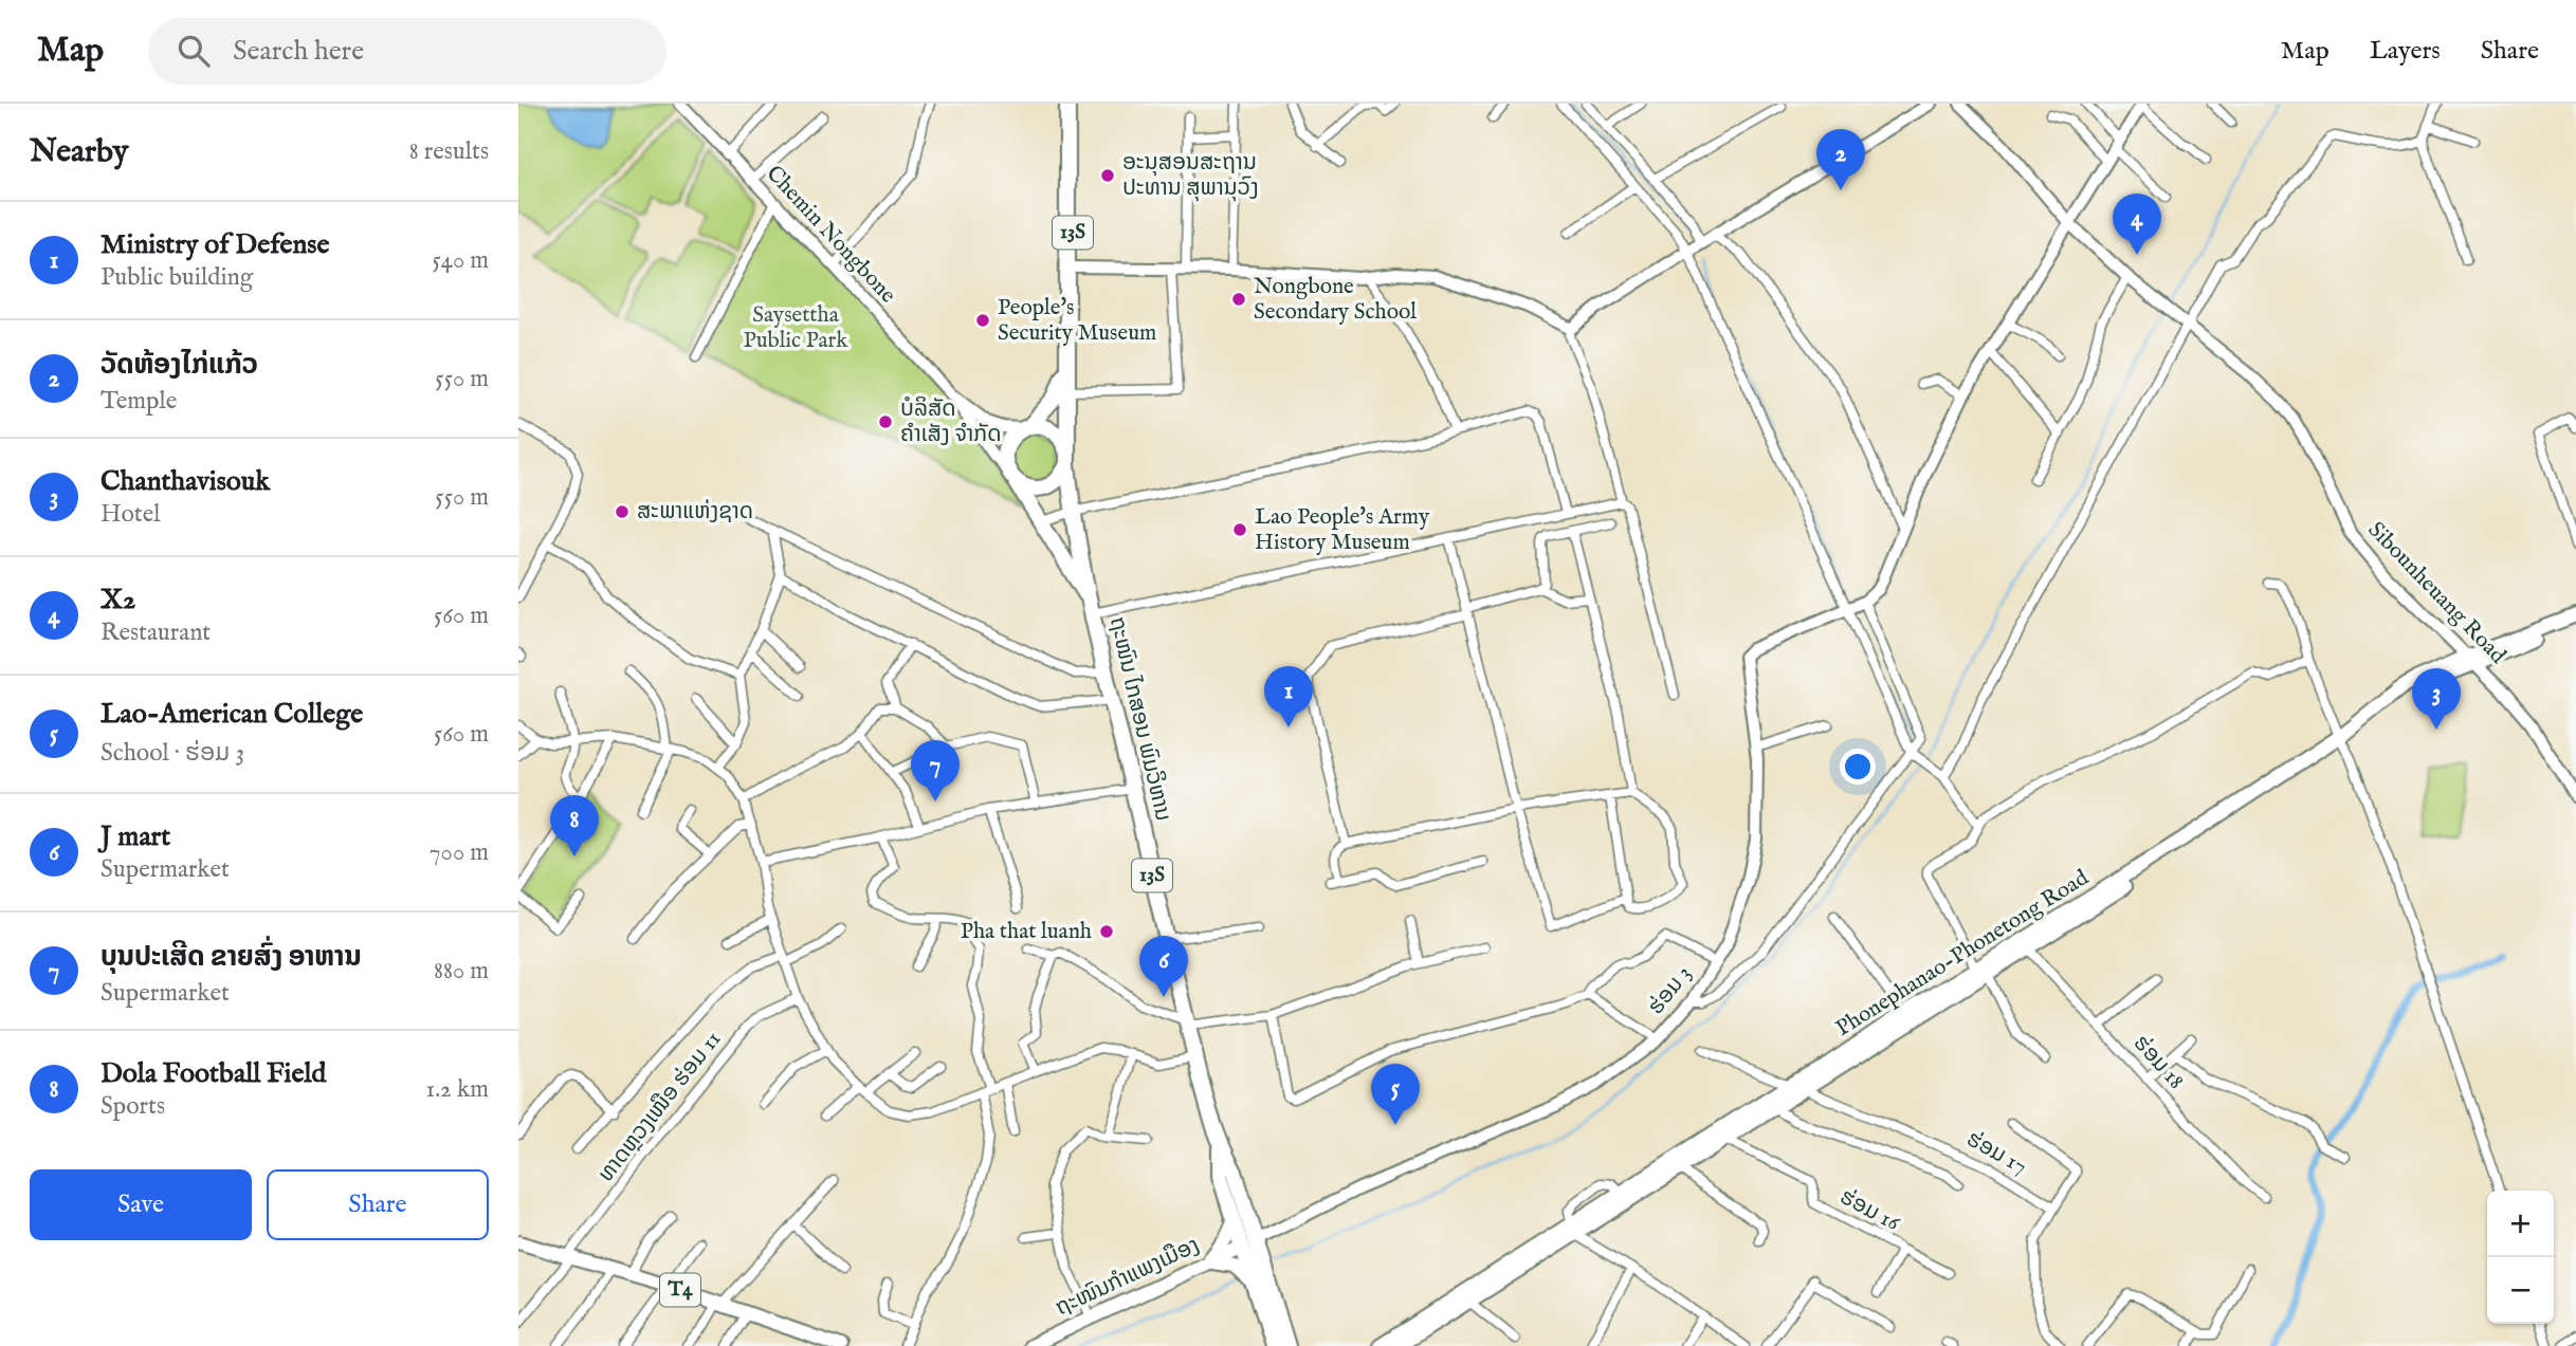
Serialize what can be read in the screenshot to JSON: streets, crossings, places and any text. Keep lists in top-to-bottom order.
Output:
{
  "streets": {
    "highway": ["13S", "ຖະໜົນ ໄກສອນ ພົມວິຫານ"],
    "main road": ["Phonephanao-Phonetong Road", "ຖະໜົນກຳແພງເມືອງ", "T4"],
    "street": [
      "Chemin Nongbone",
      "Sibounheuang Road",
      "ຮ່ອມ 3",
      "ຮ່ອມ 18",
      "ທາດຫຼວງເໜືອ ຮ່ອມ 11",
      "ຮ່ອມ 17",
      "ຮ່ອມ 16"
    ]
  },
  "crossings": [
    ["13S", "ຖະໜົນ ໄກສອນ ພົມວິຫານ"],
    ["Sibounheuang Road", "Phonephanao-Phonetong Road"],
    ["ຖະໜົນ ໄກສອນ ພົມວິຫານ", "ຮ່ອມ 3"],
    ["ຖະໜົນ ໄກສອນ ພົມວິຫານ", "ຖະໜົນກຳແພງເມືອງ"],
    ["Phonephanao-Phonetong Road", "ຮ່ອມ 18"],
    ["Phonephanao-Phonetong Road", "ຮ່ອມ 17"],
    ["Phonephanao-Phonetong Road", "ຮ່ອມ 16"],
    ["ຮ່ອມ 3", "ຖະໜົນກຳແພງເມືອງ"],
    ["ທາດຫຼວງເໜືອ ຮ່ອມ 11", "T4"]
  ],
  "parks": ["Saysettha Public Park"],
  "places": [
    "ອະນຸສອນສະຖານ ປະທານ ສຸພານຸວົງ",
    "Nongbone Secondary School",
    "People's Security Museum",
    "ບໍລິສັດ ຄຳເສັງ ຈຳກັດ",
    "ສະພາແຫ່ງຊາດ",
    "Lao People's Army History Museum",
    "Pha that luanh"
  ],
  "page": {
    "header": "Map",
    "search": "Search here",
    "nav": ["Map", "Layers", "Share"],
    "heading": ["Nearby", "8 results"],
    "pins": [
      "2",
      "4",
      "1",
      "3",
      "7",
      "8",
      "6",
      "5"
    ],
    "list": [
      {
        "mark": "1",
        "name": "Ministry of Defense",
        "note": "Public building",
        "value": "540 m"
      },
      {
        "mark": "2",
        "name": "ວັດຫ້ອງໄກ່ແກ້ວ",
        "note": "Temple",
        "value": "550 m"
      },
      {
        "mark": "3",
        "name": "Chanthavisouk",
        "note": "Hotel",
        "value": "550 m"
      },
      {
        "mark": "4",
        "name": "X2",
        "note": "Restaurant",
        "value": "560 m"
      },
      {
        "mark": "5",
        "name": "Lao-American College",
        "note": "School · ຮ່ອມ 3",
        "value": "560 m"
      },
      {
        "mark": "6",
        "name": "J mart",
        "note": "Supermarket",
        "value": "700 m"
      },
      {
        "mark": "7",
        "name": "ບຸນປະເສີດ ຂາຍສົ່ງ ອາຫານ",
        "note": "Supermarket",
        "value": "880 m"
      },
      {
        "mark": "8",
        "name": "Dola Football Field",
        "note": "Sports",
        "value": "1.2 km"
      }
    ],
    "buttons": ["Save", "Share"],
    "map_buttons": ["+", "−"]
  }
}
